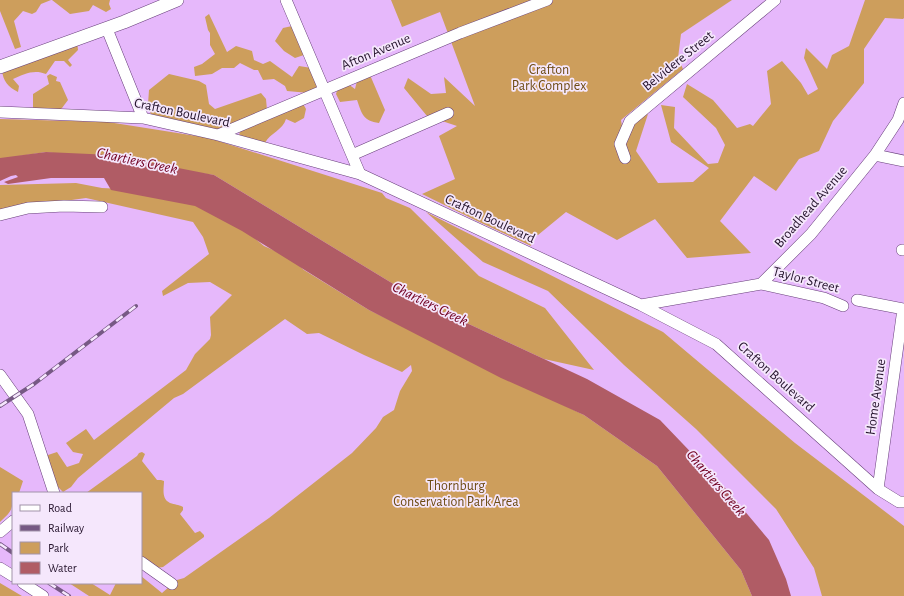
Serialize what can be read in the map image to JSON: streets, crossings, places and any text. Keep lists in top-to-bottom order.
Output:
{
  "streets": {
    "street": [
      "Afton Avenue",
      "Belvidere Street",
      "Crafton Boulevard",
      "Broadhead Avenue",
      "Taylor Street",
      "Home Avenue"
    ]
  },
  "crossings": [
    ["Afton Avenue", "Crafton Boulevard"],
    ["Crafton Boulevard", "Home Avenue"],
    ["Broadhead Avenue", "Taylor Street"],
    ["Taylor Street", "Home Avenue"]
  ],
  "water": ["Chartiers Creek"],
  "parks": ["Crafton Park Complex", "Thornburg Conservation Park Area"],
  "legend": [
    "Road",
    "Railway",
    "Park",
    "Water"
  ]
}
